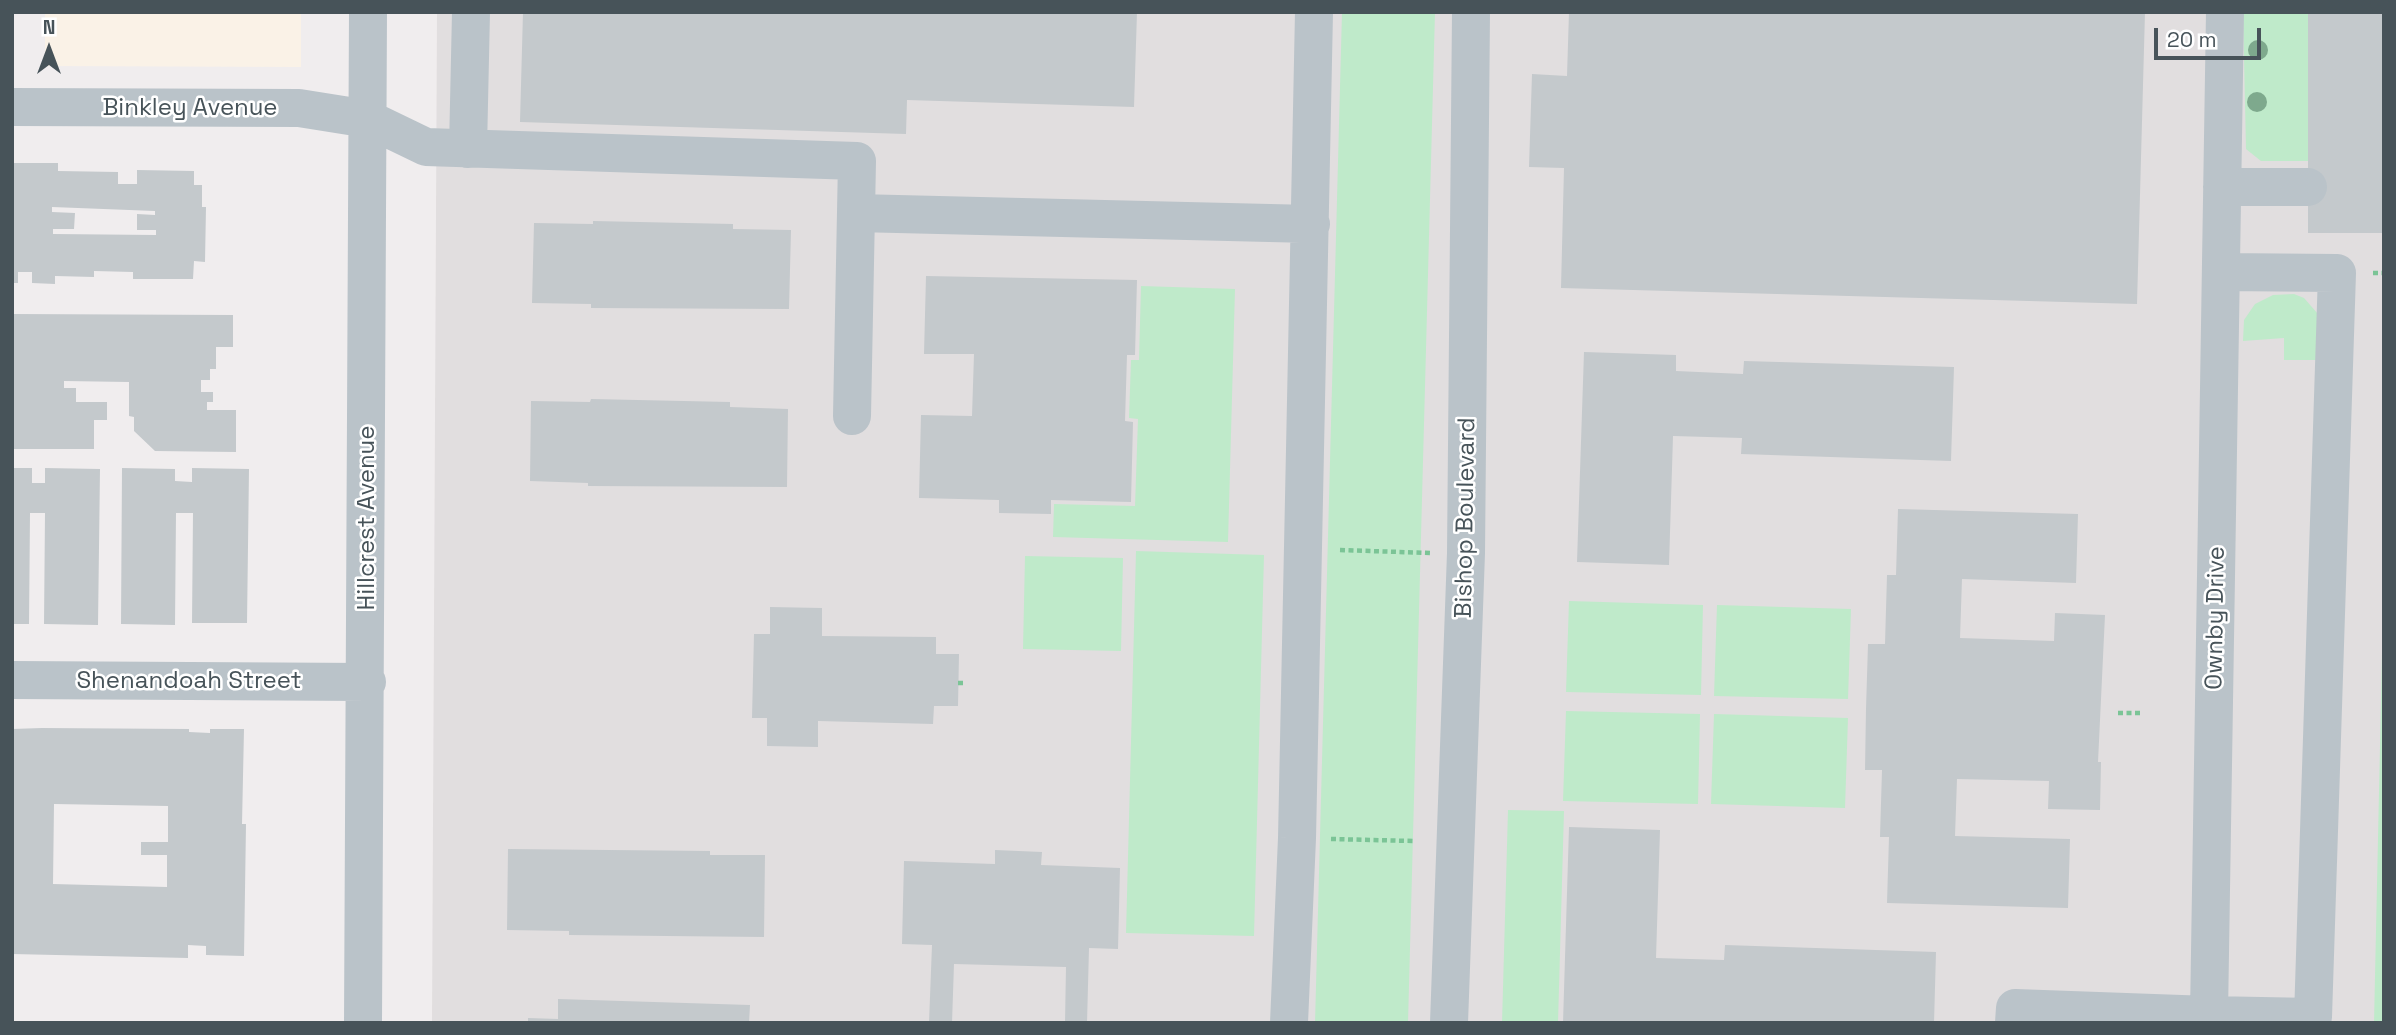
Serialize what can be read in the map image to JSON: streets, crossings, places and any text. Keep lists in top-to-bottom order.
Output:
{
  "streets": {
    "street": [
      "Binkley Avenue",
      "Hillcrest Avenue",
      "Bishop Boulevard",
      "Ownby Drive",
      "Shenandoah Street"
    ]
  },
  "crossings": [
    ["Binkley Avenue", "Hillcrest Avenue"],
    ["Hillcrest Avenue", "Shenandoah Street"]
  ],
  "scale_bar": "20 m",
  "north": "top"
}
